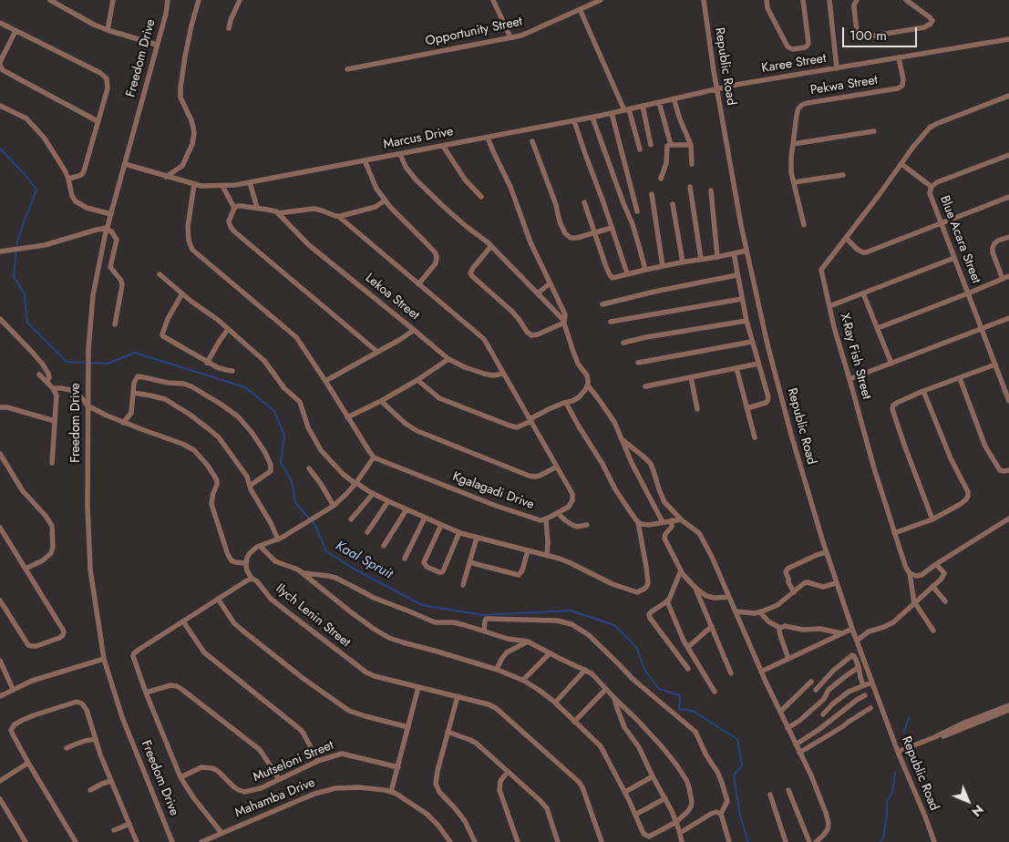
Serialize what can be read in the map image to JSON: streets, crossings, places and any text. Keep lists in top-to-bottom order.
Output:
{
  "streets": {
    "street": [
      "Opportunity Street",
      "Freedom Drive",
      "Karee Street",
      "Republic Road",
      "Pekwa Street",
      "Marcus Drive",
      "Blue Acara Street",
      "Lekoa Street",
      "X-Ray Fish Street",
      "Kgalagadi Drive",
      "Ilych Lenin Street",
      "Mutseloni Street",
      "Mahamba Drive"
    ]
  },
  "crossings": [
    ["Freedom Drive", "Marcus Drive"],
    ["Karee Street", "Republic Road"],
    ["Karee Street", "Pekwa Street"],
    ["Karee Street", "Marcus Drive"],
    ["Republic Road", "Marcus Drive"],
    ["Lekoa Street", "Kgalagadi Drive"]
  ],
  "water": ["Kaal Spruit"],
  "scale_bar": "100 m",
  "north": "bottom right"
}
